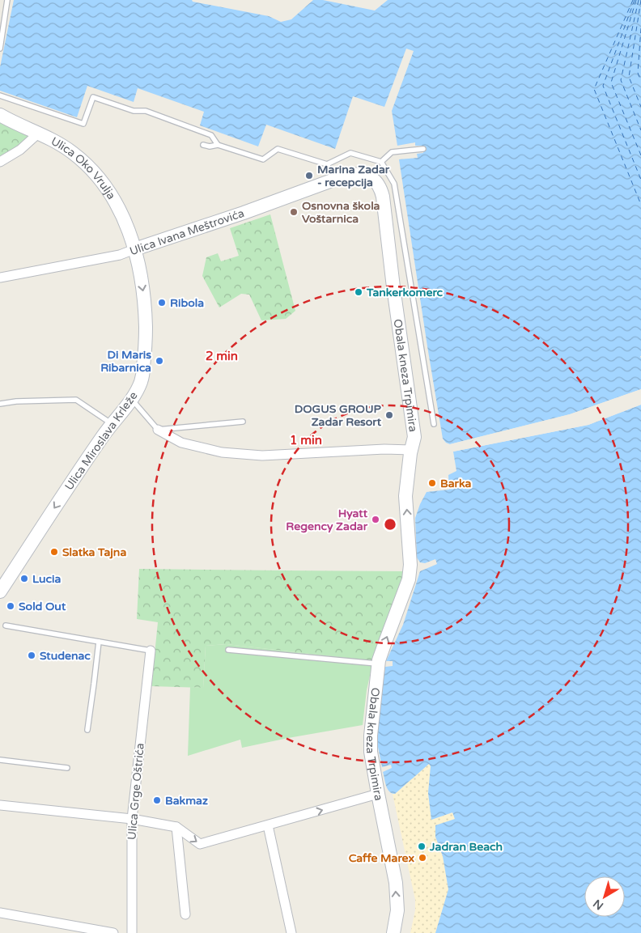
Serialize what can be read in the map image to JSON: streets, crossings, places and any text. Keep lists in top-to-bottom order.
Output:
{
  "streets": {
    "street": [
      "Ulica Oko Vrulja",
      "Ulica Ivana Meštrovića",
      "Obala kneza Trpimira",
      "Ulica Miroslava Krleže",
      "Ulica Grge Oštrića"
    ]
  },
  "crossings": [
    ["Ulica Oko Vrulja", "Ulica Ivana Meštrovića"],
    ["Ulica Oko Vrulja", "Ulica Miroslava Krleže"],
    ["Ulica Ivana Meštrovića", "Obala kneza Trpimira"],
    ["Ulica Ivana Meštrovića", "Ulica Miroslava Krleže"]
  ],
  "one_way": ["Obala kneza Trpimira", "Ulica Miroslava Krleže"],
  "places": [
    "Marina Zadar - recepcija",
    "Osnovna škola Voštarnica",
    "Tankerkomerc",
    "Ribola",
    "Di Maris Ribarnica",
    "DOGUS GROUP Zadar Resort",
    "Barka",
    "Hyatt Regency Zadar",
    "Slatka Tajna",
    "Lucia",
    "Sold Out",
    "Studenac",
    "Bakmaz",
    "Jadran Beach",
    "Caffe Marex"
  ],
  "north": "bottom left",
  "rings": ["2 min", "1 min"]
}
